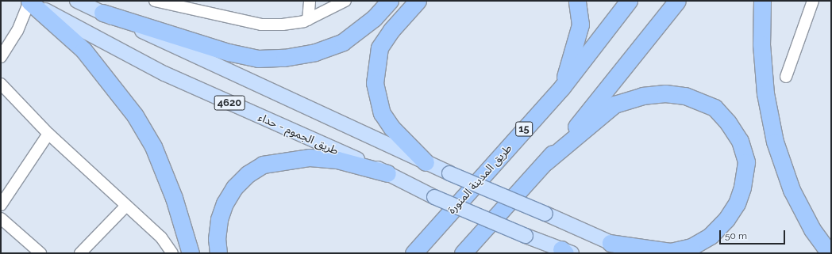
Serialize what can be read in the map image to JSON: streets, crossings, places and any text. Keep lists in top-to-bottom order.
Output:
{
  "streets": {
    "highway": ["15", "طريق المدينة المنورة"],
    "main road": ["4620", "طريق الجموم - حداء"]
  },
  "scale_bar": "50 m"
}
